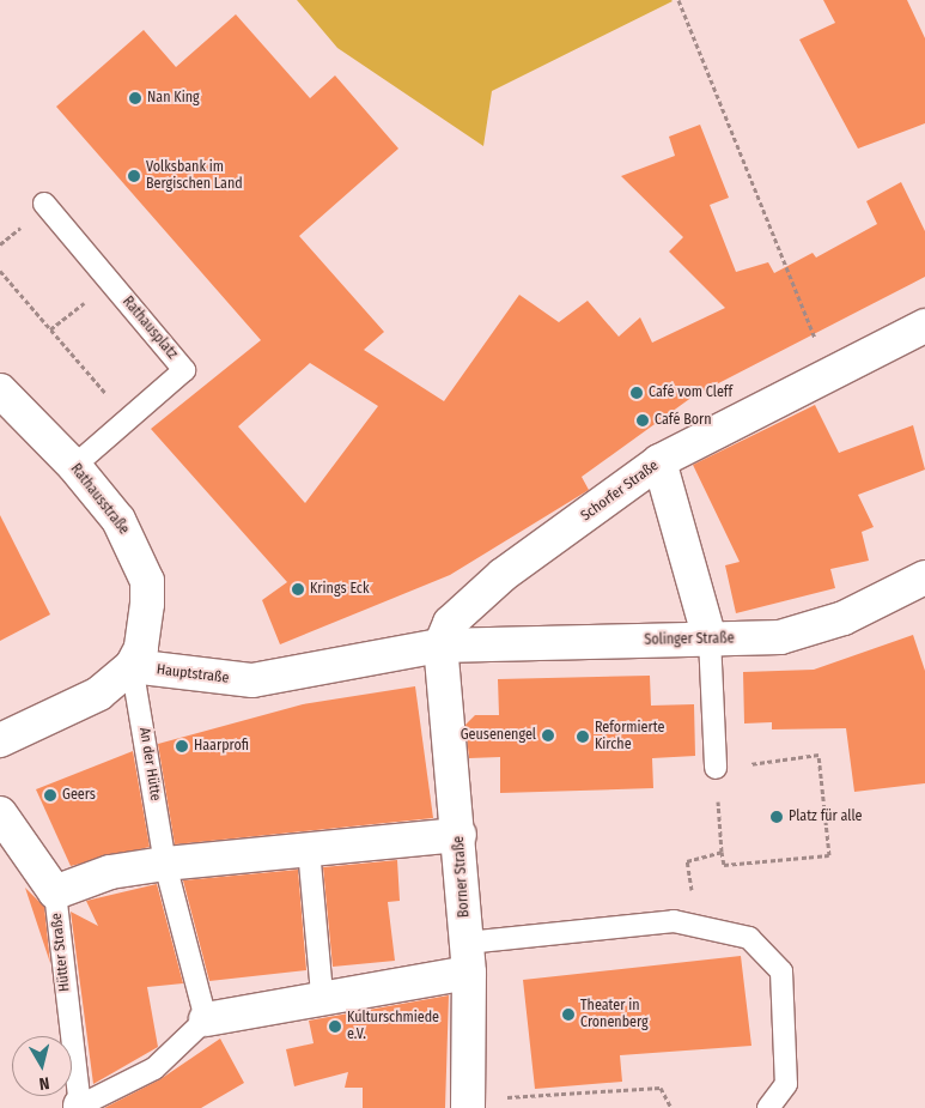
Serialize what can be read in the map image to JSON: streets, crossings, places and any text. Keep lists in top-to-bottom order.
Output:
{
  "streets": {
    "street": [
      "Schorfer Straße",
      "Rathausstraße",
      "Solinger Straße",
      "Hauptstraße",
      "Borner Straße",
      "Hütter Straße"
    ],
    "lane": ["Rathausplatz", "An der Hütte"]
  },
  "crossings": [
    ["Rathausplatz", "Rathausstraße"],
    ["Schorfer Straße", "Solinger Straße"],
    ["Schorfer Straße", "Hauptstraße"],
    ["Schorfer Straße", "Borner Straße"],
    ["Rathausstraße", "Hauptstraße"],
    ["Rathausstraße", "An der Hütte"],
    ["Solinger Straße", "Hauptstraße"],
    ["Solinger Straße", "Borner Straße"],
    ["Hauptstraße", "An der Hütte"],
    ["Hauptstraße", "Borner Straße"]
  ],
  "places": [
    "Nan King",
    "Volksbank im Bergischen Land",
    "Café vom Cleff",
    "Café Born",
    "Krings Eck",
    "Geusenengel",
    "Reformierte Kirche",
    "Haarprofi",
    "Geers",
    "Platz für alle",
    "Theater in Cronenberg",
    "Kulturschmiede e.V."
  ],
  "north": "bottom"
}
